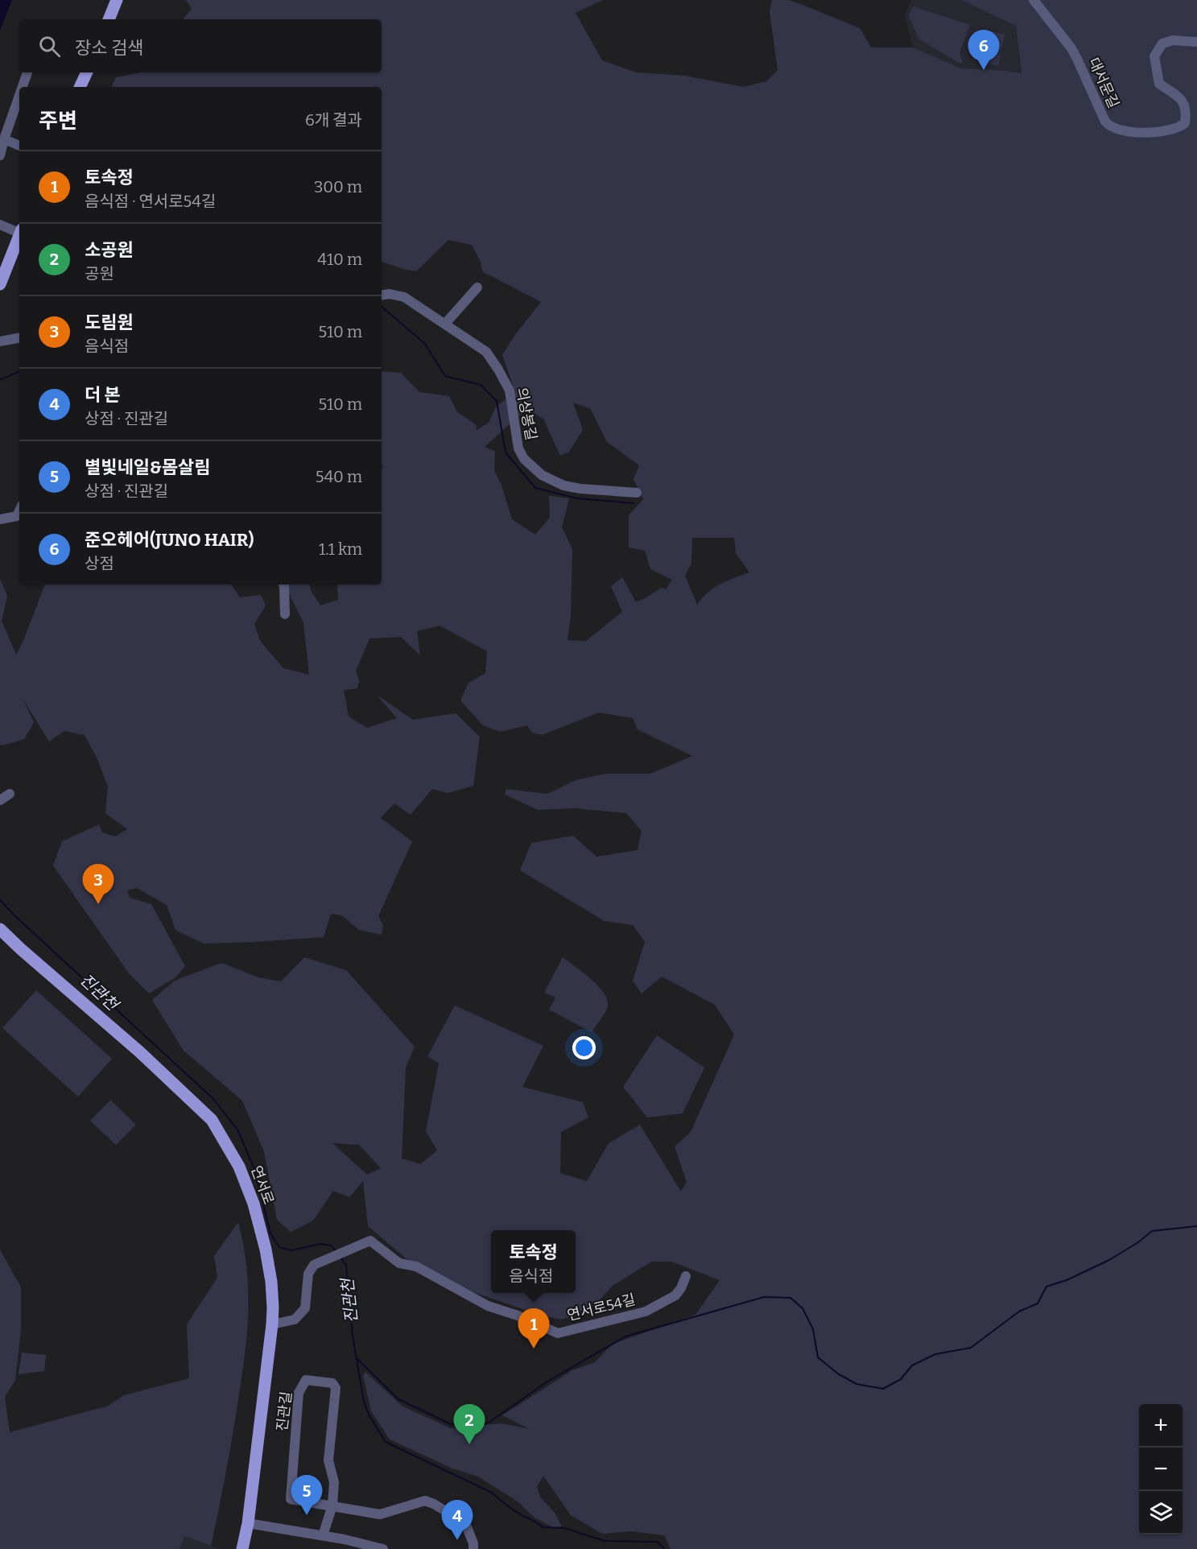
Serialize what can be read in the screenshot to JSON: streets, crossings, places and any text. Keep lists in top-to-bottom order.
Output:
{
  "streets": {
    "main road": ["연서로"],
    "street": [
      "대서문길",
      "의상봉길",
      "연서로54길",
      "진관길"
    ]
  },
  "crossings": [
    ["연서로", "연서로54길"]
  ],
  "water": ["진관천"],
  "page": {
    "search": "장소 검색",
    "pins": [
      "6",
      "3",
      "1",
      "2",
      "5",
      "4"
    ],
    "heading": ["주변", "6개 결과"],
    "list": [
      {
        "mark": "1",
        "name": "토속정",
        "note": "음식점 · 연서로54길",
        "value": "300 m"
      },
      {
        "mark": "2",
        "name": "소공원",
        "note": "공원",
        "value": "410 m"
      },
      {
        "mark": "3",
        "name": "도림원",
        "note": "음식점",
        "value": "510 m"
      },
      {
        "mark": "4",
        "name": "더 본",
        "note": "상점 · 진관길",
        "value": "510 m"
      },
      {
        "mark": "5",
        "name": "별빛네일&몸살림",
        "note": "상점 · 진관길",
        "value": "540 m"
      },
      {
        "mark": "6",
        "name": "준오헤어(JUNO HAIR)",
        "note": "상점",
        "value": "1.1 km"
      }
    ],
    "popup": ["토속정", "음식점"],
    "map_buttons": ["+", "−"]
  }
}
